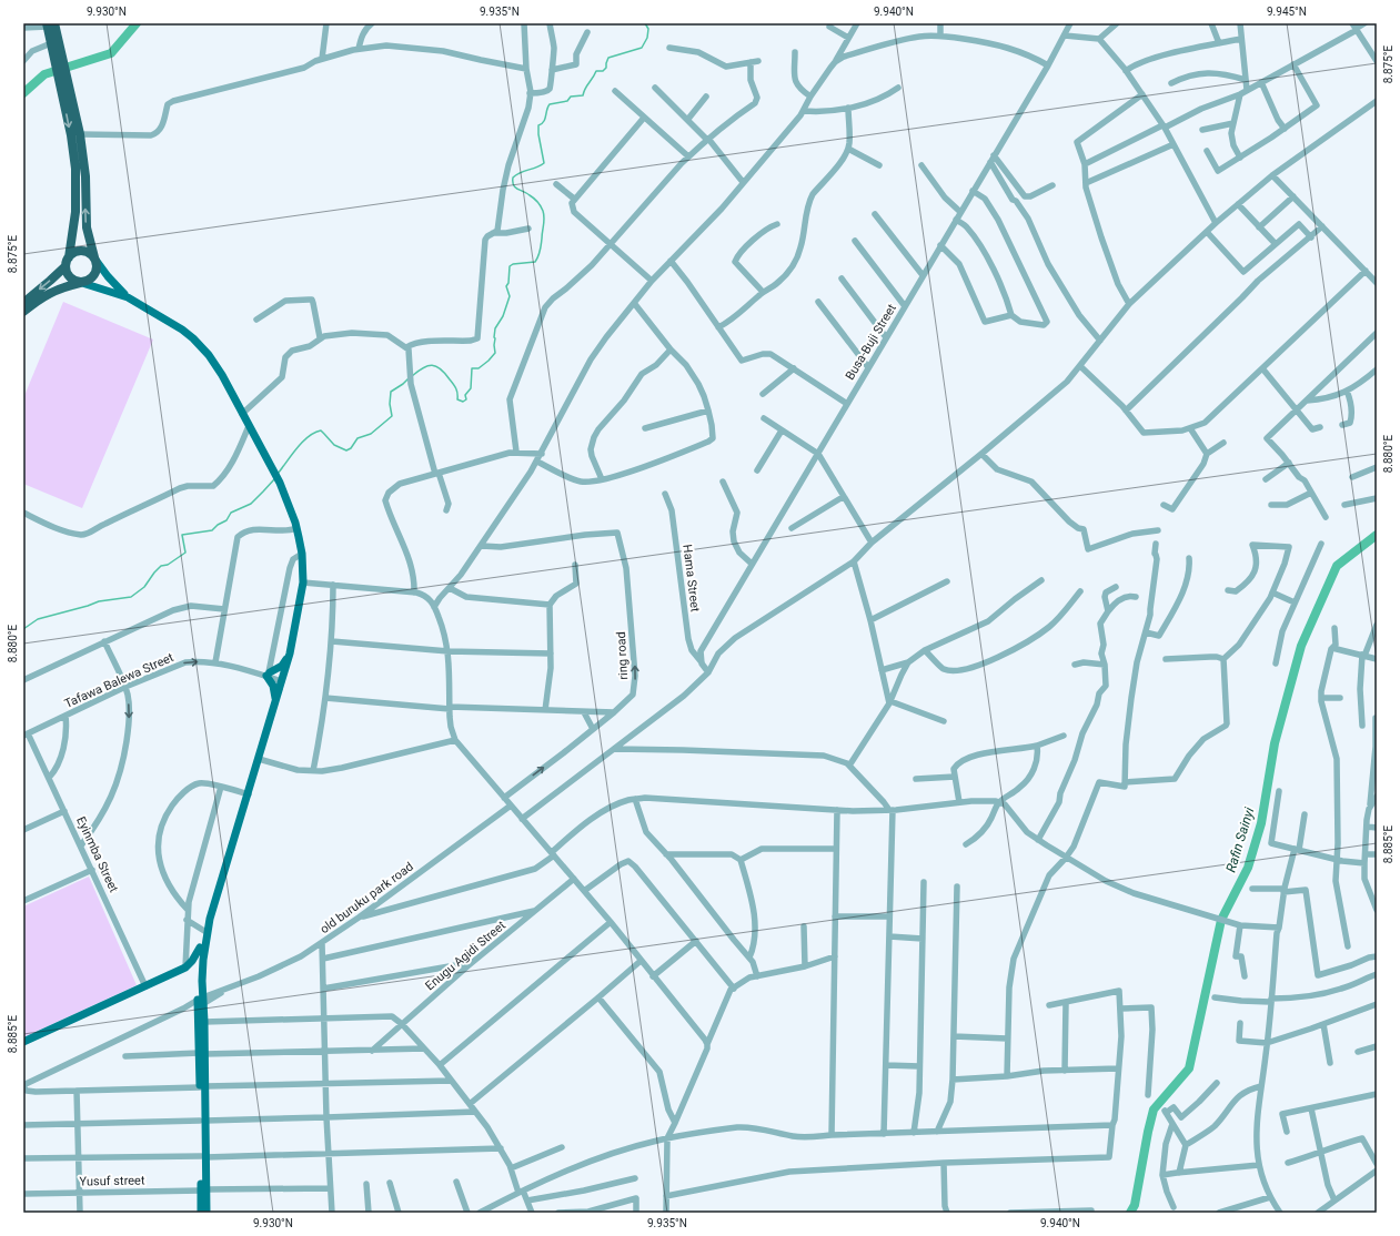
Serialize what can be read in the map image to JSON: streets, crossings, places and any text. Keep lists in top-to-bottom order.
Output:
{
  "streets": {
    "street": [
      "Busa-Buji Street",
      "Hama Street",
      "ring road",
      "Tafawa Balewa Street",
      "Eyinmba Street",
      "old buruku park road",
      "Enugu Agidi Street",
      "Yusuf street"
    ]
  },
  "crossings": [
    ["Busa-Buji Street", "Hama Street"],
    ["Tafawa Balewa Street", "Eyinmba Street"]
  ],
  "water": ["Rafin Sainyi"],
  "coordinates": [
    "9.930°N",
    "9.935°N",
    "9.940°N",
    "9.945°N",
    "8.875°E",
    "8.880°E",
    "8.885°E"
  ]
}
